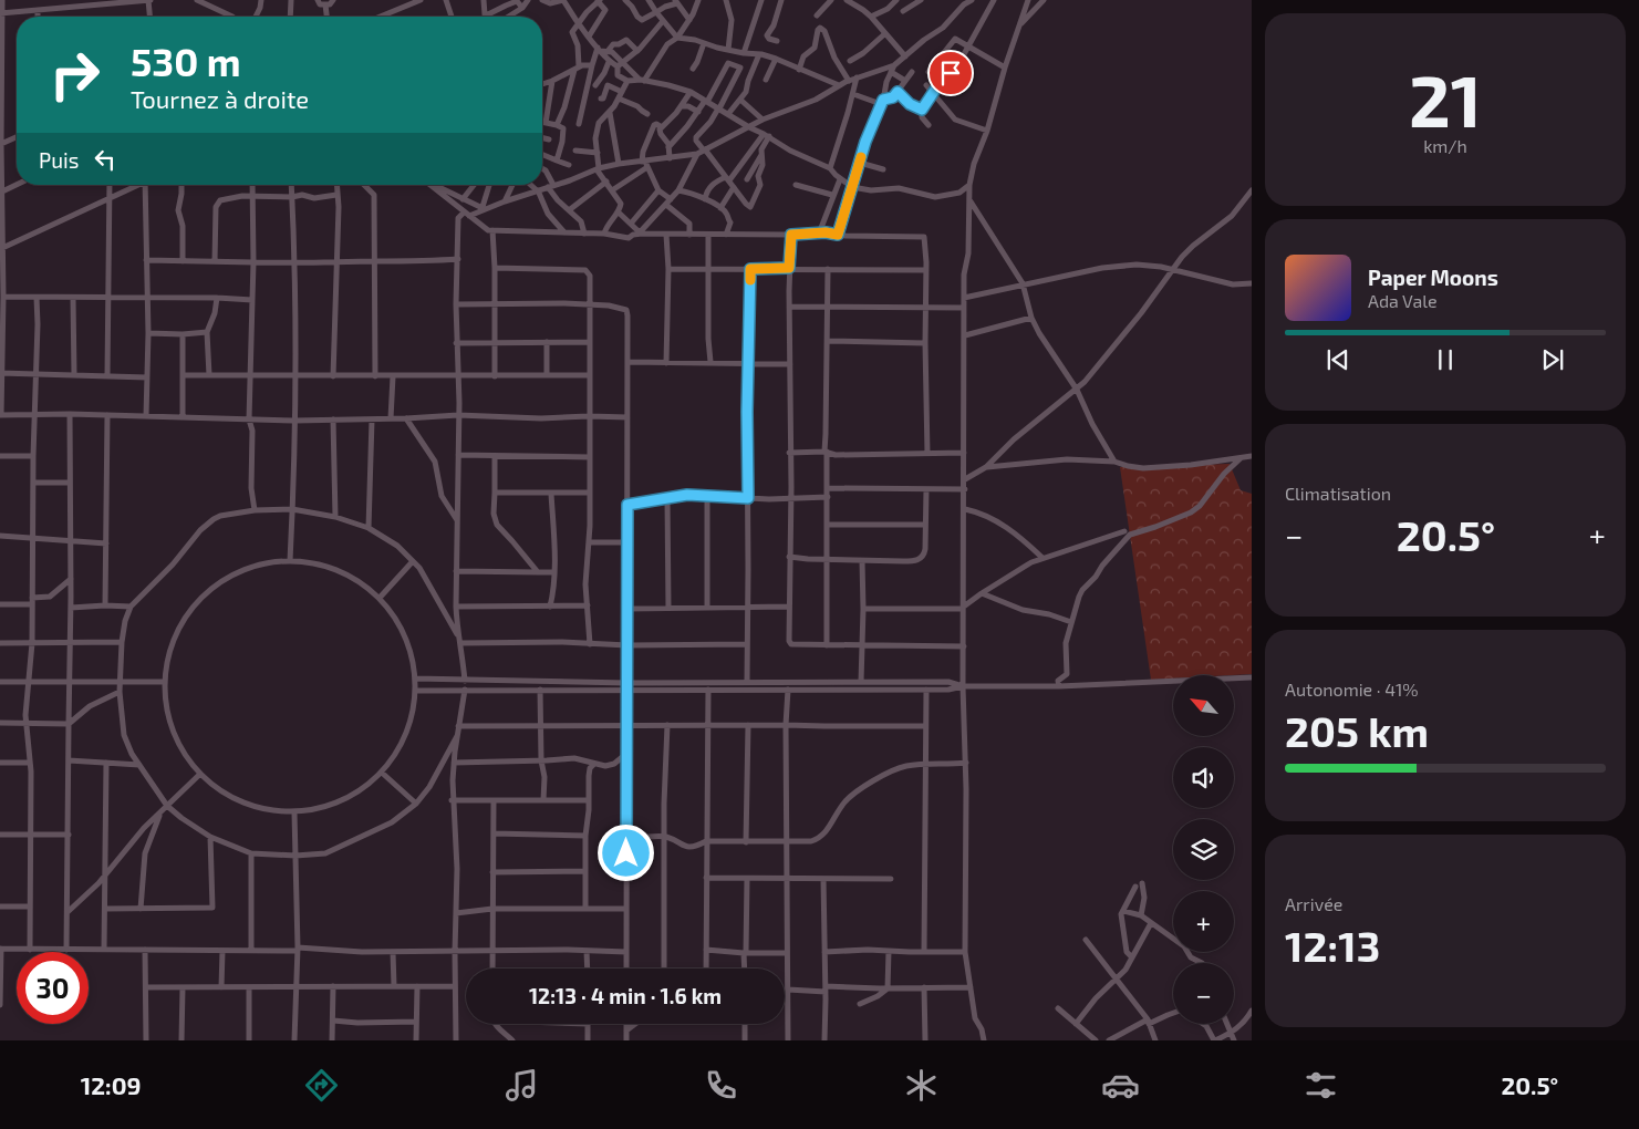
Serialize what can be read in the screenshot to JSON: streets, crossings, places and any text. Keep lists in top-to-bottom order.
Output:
{
  "north": "top left",
  "page": {
    "tile": [
      ["21", "km/h"],
      "Climatisation",
      ["Autonomie · 41%", "205 km"],
      ["Arrivée", "12:13"]
    ],
    "turn": ["530 m", "Tournez à droite"],
    "then": "Puis",
    "song": ["Paper Moons", "Ada Vale"],
    "heat": ["−", "20.5°", "+"],
    "map_buttons": ["+", "−"],
    "limit": "30",
    "trip": "12:13 · 4 min · 1.6 km",
    "tabs": ["12:09", "20.5°"]
  }
}
